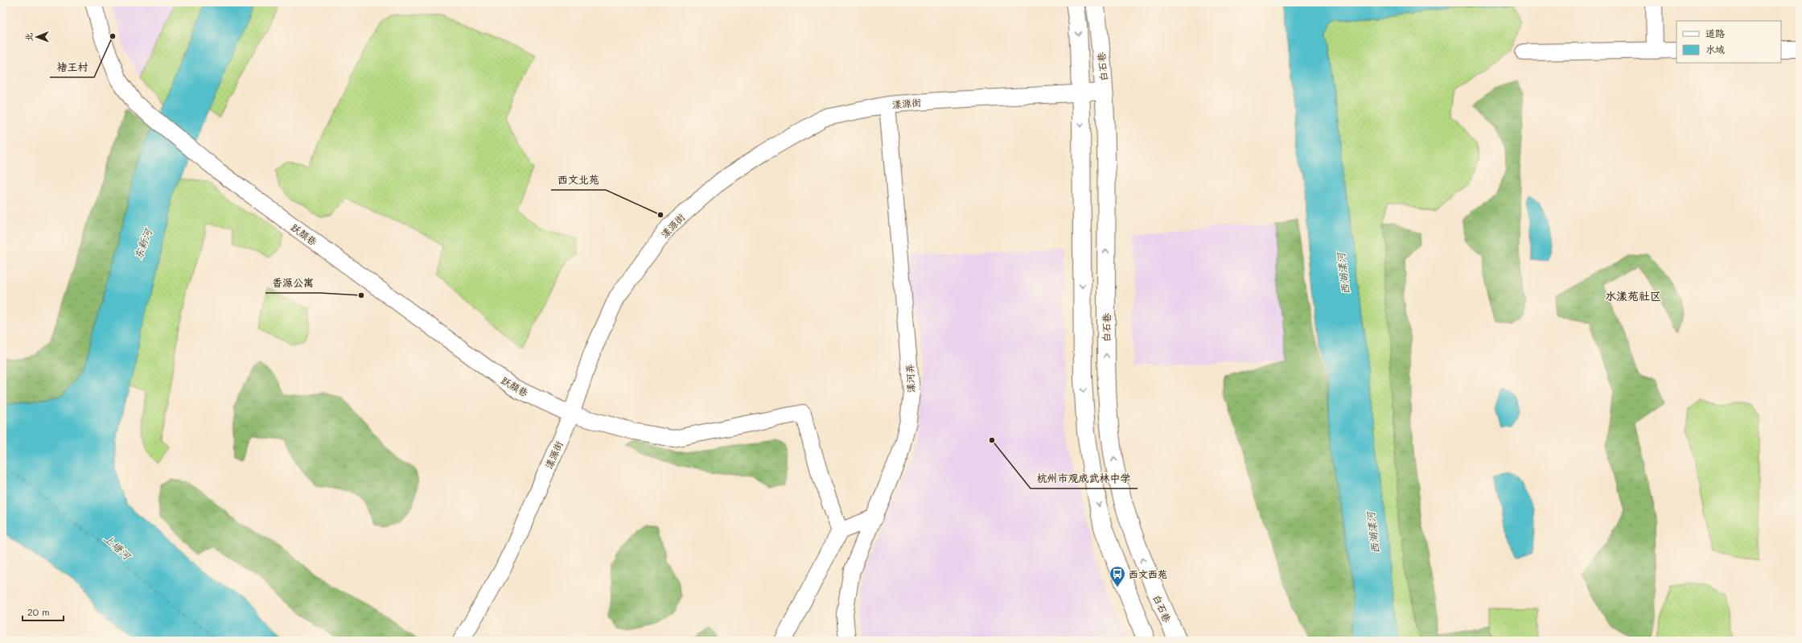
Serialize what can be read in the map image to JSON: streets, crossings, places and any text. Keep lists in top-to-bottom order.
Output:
{
  "streets": {
    "main road": ["白石巷"],
    "street": ["漾源街", "跃颜巷", "漾河弄"]
  },
  "crossings": [
    ["白石巷", "漾源街"],
    ["漾源街", "跃颜巷"],
    ["漾源街", "漾河弄"]
  ],
  "districts": ["水漾苑社区"],
  "water": ["东新河", "西湖漾河", "上塘河"],
  "places": {
    "other": [
      "褚王村",
      "西文北苑",
      "香源公寓",
      "杭州市观成武林中学"
    ],
    "bus stop": ["西文西苑"]
  },
  "legend": ["道路", "水域"],
  "scale_bar": "20 m",
  "north": "left"
}
